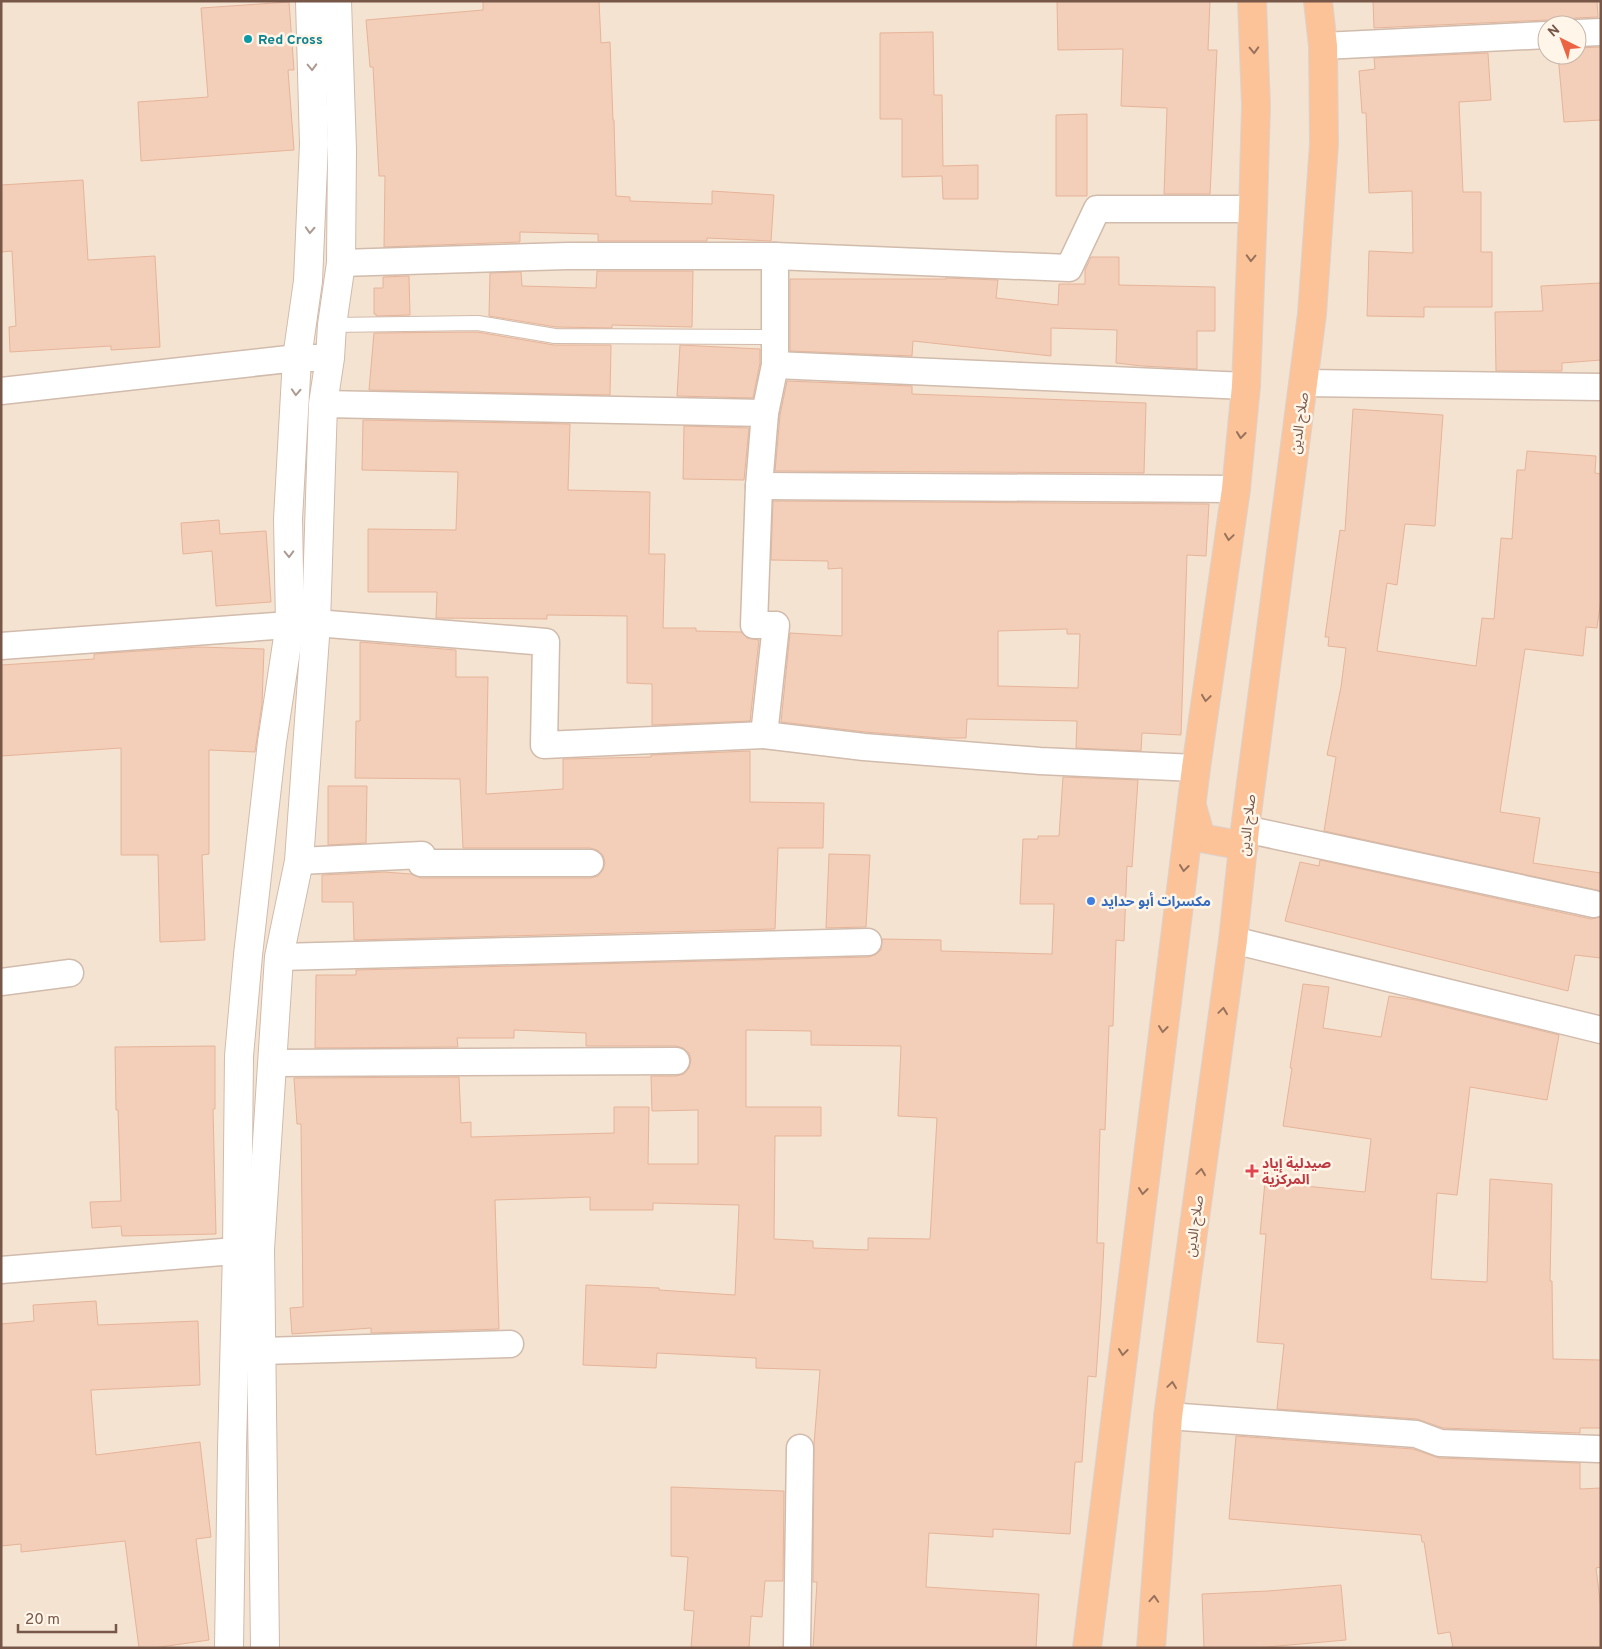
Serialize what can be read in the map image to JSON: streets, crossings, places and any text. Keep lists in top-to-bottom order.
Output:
{
  "streets": {
    "highway": ["صلاح الدين"]
  },
  "places": {
    "other": ["Red Cross", "مكسرات أبو حدايد"],
    "health": ["صيدلية إياد المركزية"]
  },
  "scale_bar": "20 m",
  "north": "top left"
}
